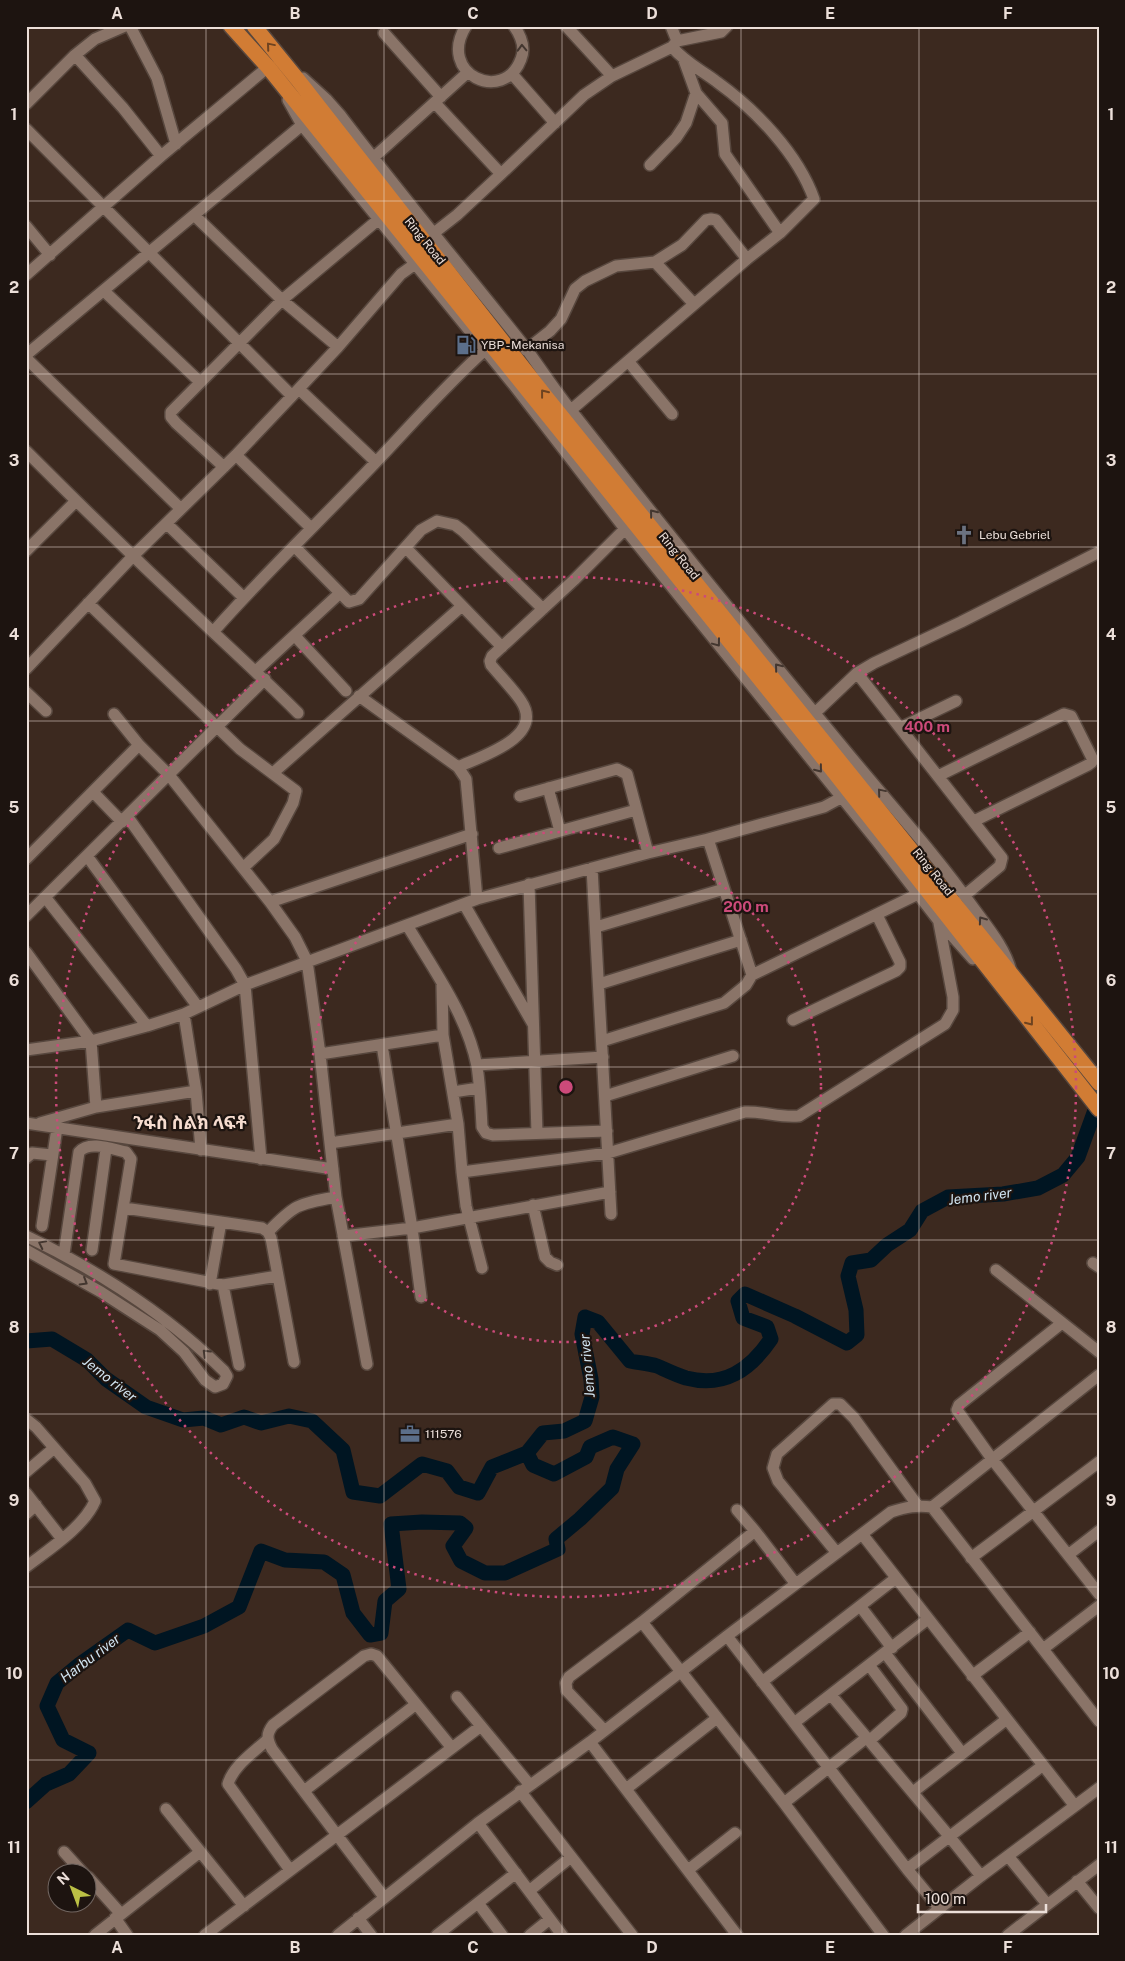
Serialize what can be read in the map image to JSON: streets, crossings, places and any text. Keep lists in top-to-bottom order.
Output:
{
  "streets": {
    "highway": ["Ring Road"]
  },
  "districts": ["ንፋስ ስልክ ላፍቶ"],
  "water": ["Jemo river", "Harbu river"],
  "places": {
    "fuel station": ["YBP - Mekanisa"],
    "church": ["Lebu Gebriel"],
    "office": ["111576"]
  },
  "scale_bar": "100 m",
  "north": "top left",
  "grid": {
    "columns": [
      "A",
      "B",
      "C",
      "D",
      "E",
      "F"
    ],
    "rows": [
      "1",
      "2",
      "3",
      "4",
      "5",
      "6",
      "7",
      "8",
      "9",
      "10",
      "11"
    ]
  },
  "rings": ["400 m", "200 m"]
}
